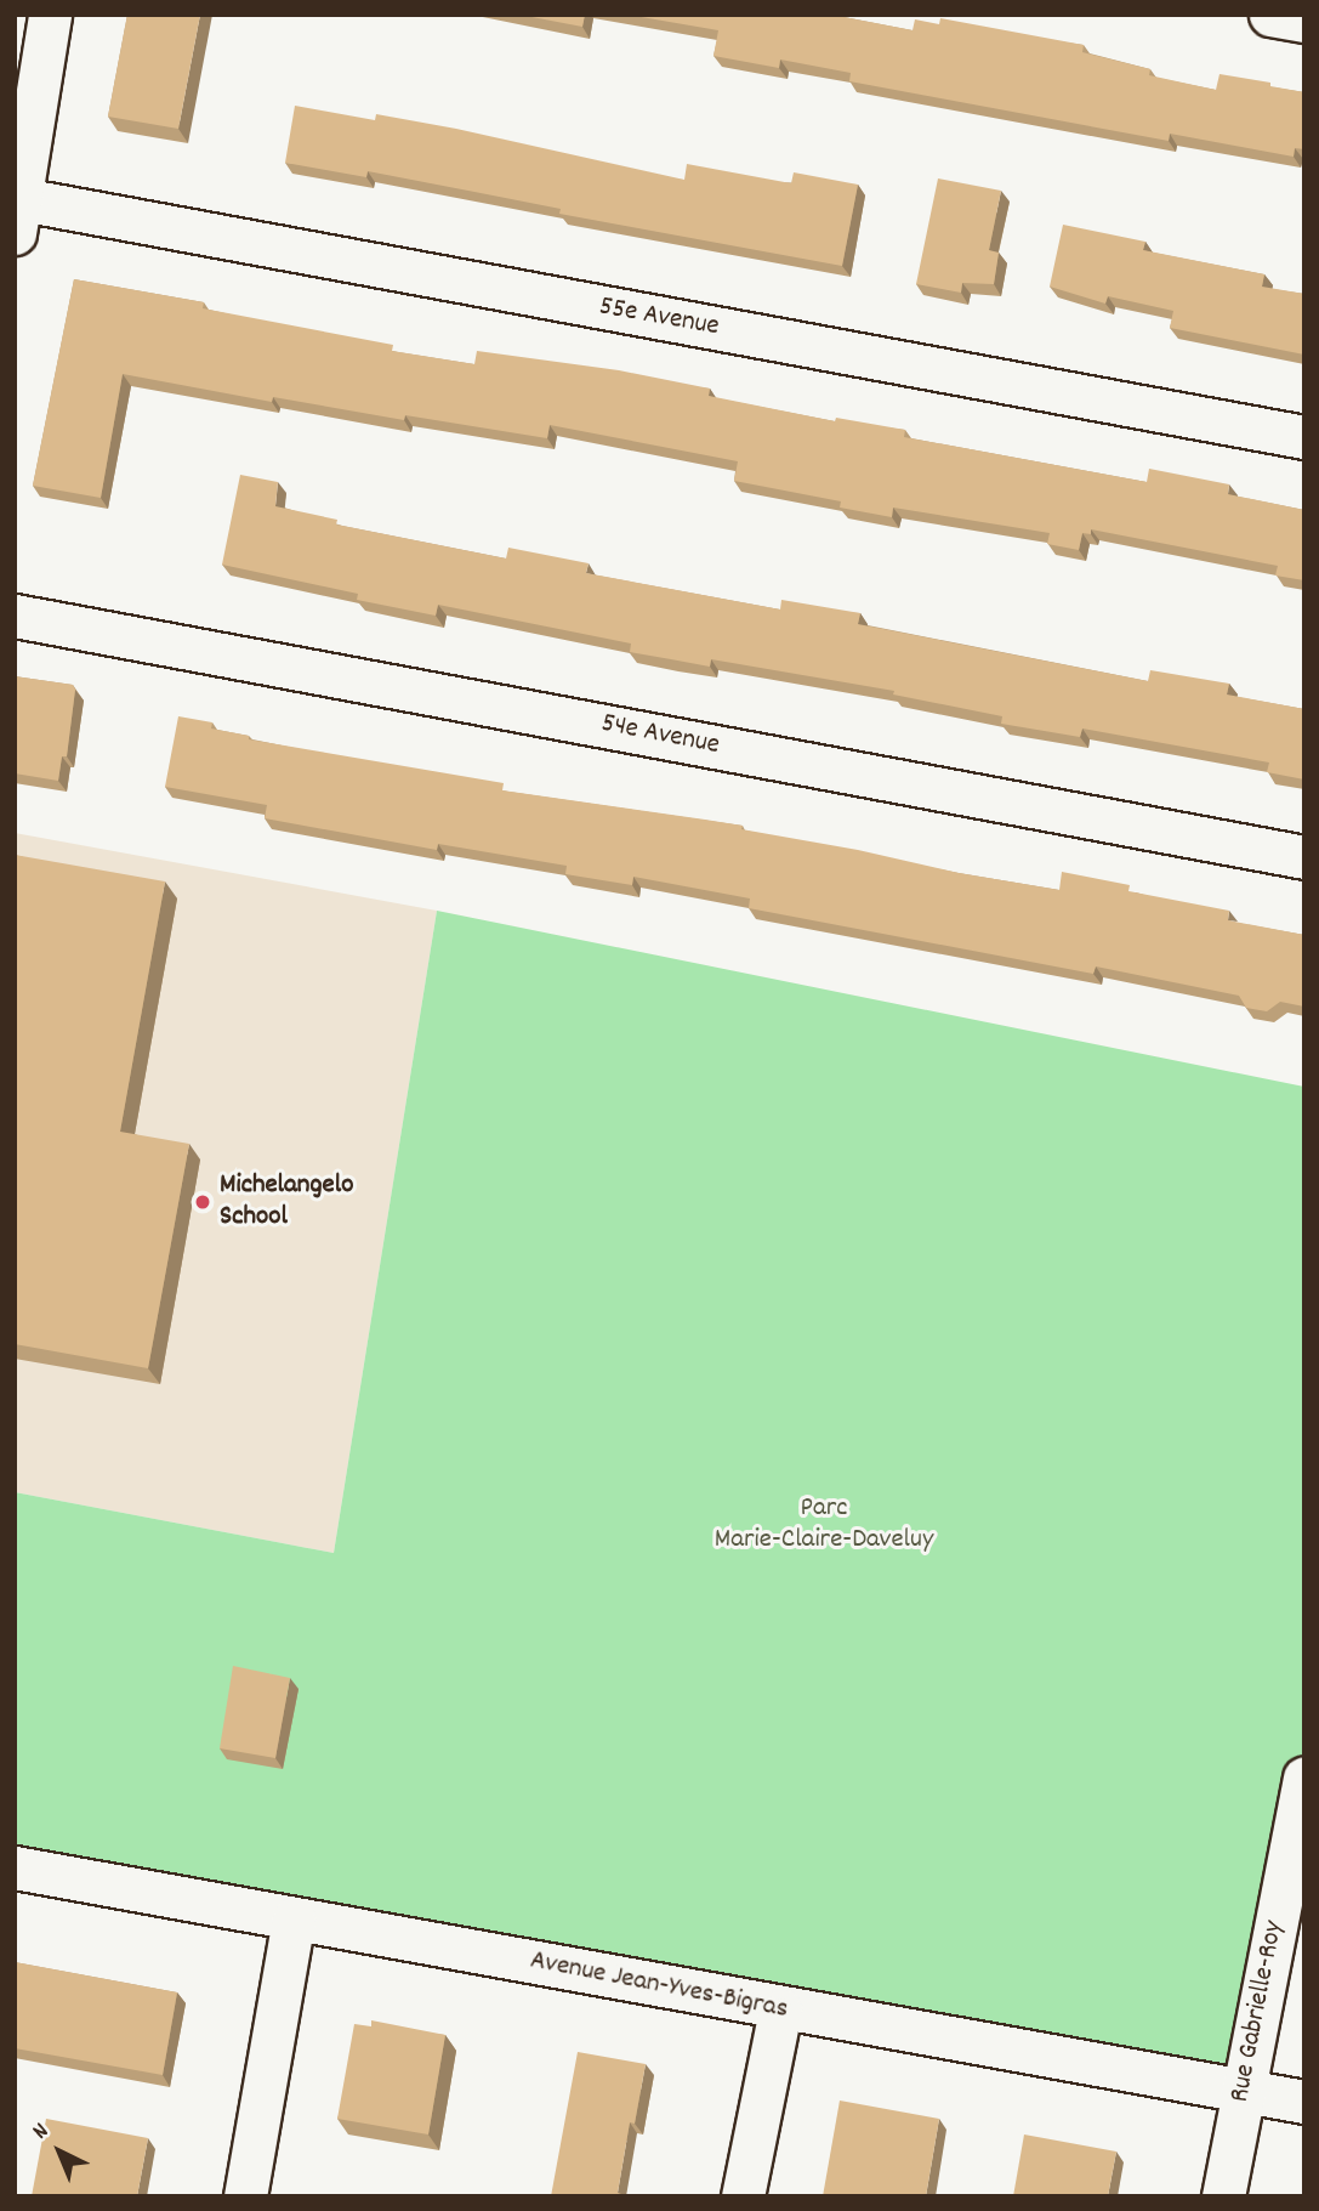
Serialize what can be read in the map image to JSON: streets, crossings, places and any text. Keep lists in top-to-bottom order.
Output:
{
  "streets": {
    "street": [
      "55e Avenue",
      "54e Avenue",
      "Avenue Jean-Yves-Bigras",
      "Rue Gabrielle-Roy"
    ]
  },
  "crossings": [
    ["Avenue Jean-Yves-Bigras", "Rue Gabrielle-Roy"]
  ],
  "parks": ["Parc Marie-Claire-Daveluy"],
  "places": ["Michelangelo School"],
  "north": "top left"
}
